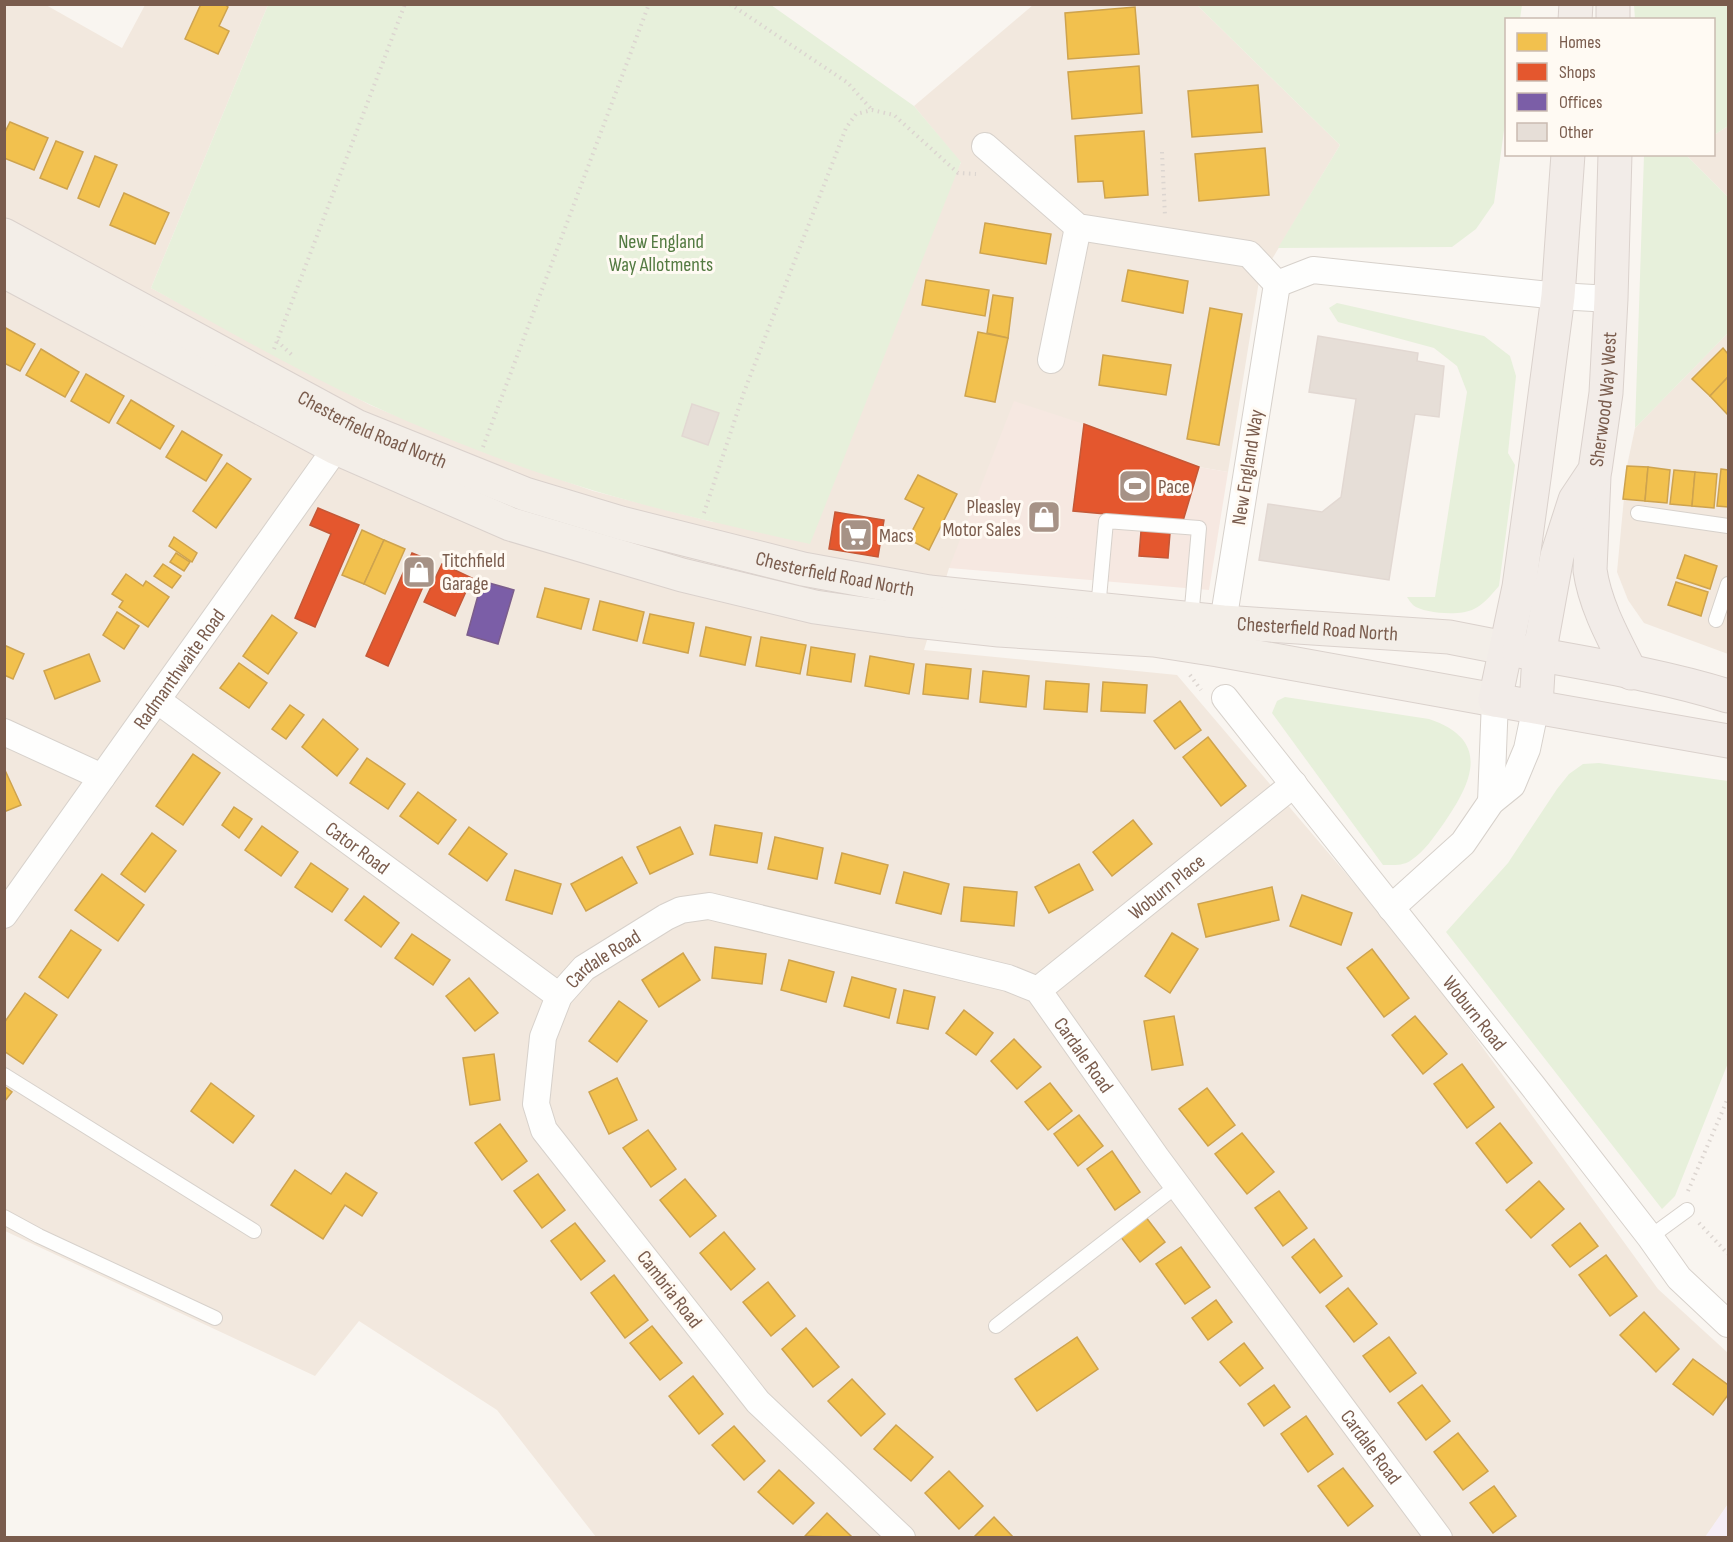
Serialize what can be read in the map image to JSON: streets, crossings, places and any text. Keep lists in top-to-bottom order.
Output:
{
  "streets": {
    "highway": ["Sherwood Way West", "Chesterfield Road North"],
    "street": [
      "New England Way",
      "Radmanthwaite Road",
      "Cator Road",
      "Woburn Place",
      "Cardale Road",
      "Woburn Road",
      "Cambria Road"
    ]
  },
  "crossings": [
    ["Sherwood Way West", "Chesterfield Road North"],
    ["Chesterfield Road North", "New England Way"],
    ["Chesterfield Road North", "Radmanthwaite Road"],
    ["Radmanthwaite Road", "Cator Road"],
    ["Cator Road", "Cardale Road"],
    ["Cator Road", "Cambria Road"],
    ["Woburn Place", "Cardale Road"],
    ["Woburn Place", "Woburn Road"],
    ["Cardale Road", "Cambria Road"]
  ],
  "parks": ["New England Way Allotments"],
  "places": {
    "sports": ["Pace"],
    "shop": ["Pleasley Motor Sales", "Titchfield Garage"],
    "supermarket": ["Macs"]
  },
  "legend": [
    "Homes",
    "Shops",
    "Offices",
    "Other"
  ]
}
